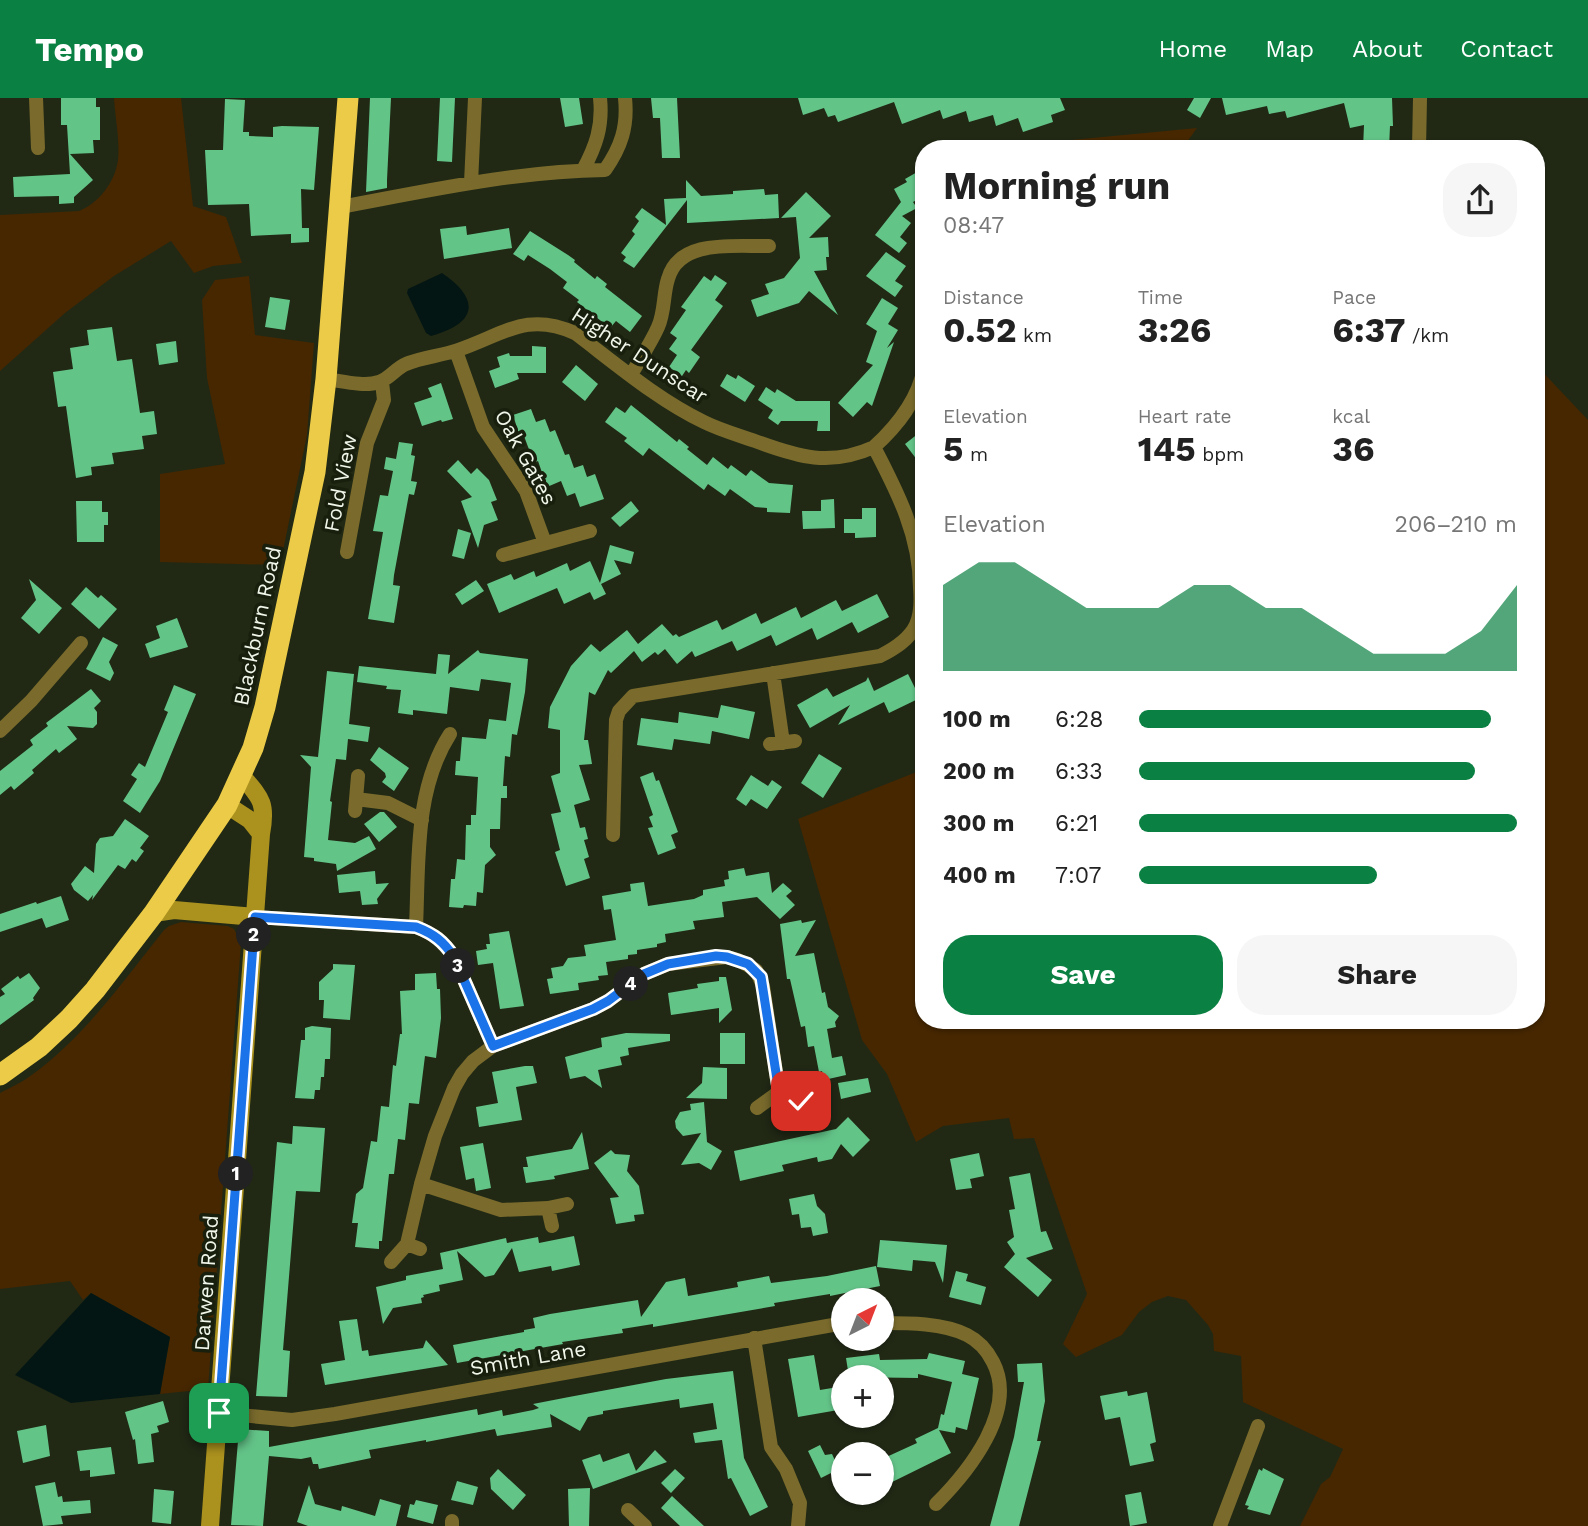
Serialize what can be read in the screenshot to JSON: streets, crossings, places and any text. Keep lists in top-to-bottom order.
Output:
{
  "streets": {
    "highway": ["Blackburn Road"],
    "main road": ["Darwen Road"],
    "street": [
      "Higher Dunscar",
      "Oak Gates",
      "Fold View",
      "Smith Lane"
    ]
  },
  "crossings": [
    ["Higher Dunscar", "Oak Gates"],
    ["Higher Dunscar", "Fold View"],
    ["Blackburn Road", "Darwen Road"],
    ["Darwen Road", "Smith Lane"]
  ],
  "north": "top right",
  "page": {
    "header": "Tempo",
    "nav": [
      "Home",
      "Map",
      "About",
      "Contact"
    ],
    "heading": ["Morning run", "08:47"],
    "stats": [
      ["Distance", "0.52 km"],
      ["Time", "3:26"],
      ["Pace", "6:37 /km"],
      ["Elevation", "5 m"],
      ["Heart rate", "145 bpm"],
      ["kcal", "36"]
    ],
    "chart": ["Elevation", "206–210 m"],
    "list": [
      {
        "name": "100 m",
        "note": "6:28"
      },
      {
        "name": "200 m",
        "note": "6:33"
      },
      {
        "name": "300 m",
        "note": "6:21"
      },
      {
        "name": "400 m",
        "note": "7:07"
      }
    ],
    "pins": [
      "2",
      "3",
      "4",
      "1"
    ],
    "buttons": ["Save", "Share"],
    "map_buttons": ["+", "−"]
  }
}
